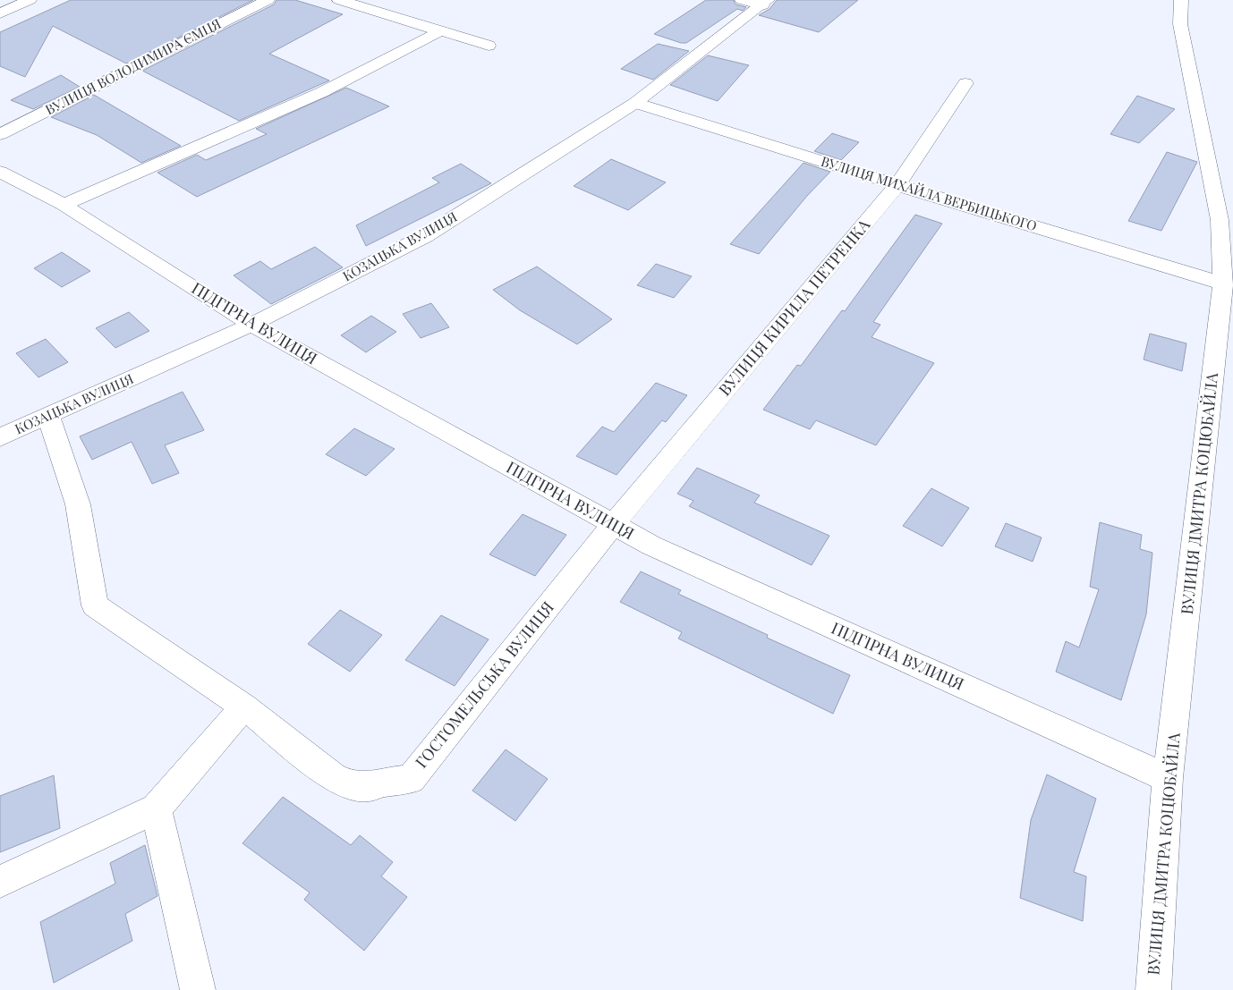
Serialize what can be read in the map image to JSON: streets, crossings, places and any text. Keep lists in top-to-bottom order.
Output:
{
  "streets": {
    "street": [
      "ВУЛИЦЯ ВОЛОДИМИРА ЄМЦЯ",
      "ВУЛИЦЯ МИХАЙЛА ВЕРБИЦЬКОГО",
      "КОЗАЦЬКА ВУЛИЦЯ",
      "ВУЛИЦЯ КИРИЛА ПЕТРЕНКА",
      "ПІДГІРНА ВУЛИЦЯ",
      "ВУЛИЦЯ ДМИТРА КОЦЮБАЙЛА",
      "ГОСТОМЕЛЬСЬКА ВУЛИЦЯ"
    ]
  },
  "crossings": [
    ["ВУЛИЦЯ МИХАЙЛА ВЕРБИЦЬКОГО", "КОЗАЦЬКА ВУЛИЦЯ"],
    ["ВУЛИЦЯ МИХАЙЛА ВЕРБИЦЬКОГО", "ВУЛИЦЯ КИРИЛА ПЕТРЕНКА"],
    ["ВУЛИЦЯ МИХАЙЛА ВЕРБИЦЬКОГО", "ВУЛИЦЯ ДМИТРА КОЦЮБАЙЛА"],
    ["КОЗАЦЬКА ВУЛИЦЯ", "ПІДГІРНА ВУЛИЦЯ"],
    ["КОЗАЦЬКА ВУЛИЦЯ", "ГОСТОМЕЛЬСЬКА ВУЛИЦЯ"],
    ["ВУЛИЦЯ КИРИЛА ПЕТРЕНКА", "ПІДГІРНА ВУЛИЦЯ"],
    ["ВУЛИЦЯ КИРИЛА ПЕТРЕНКА", "ГОСТОМЕЛЬСЬКА ВУЛИЦЯ"],
    ["ПІДГІРНА ВУЛИЦЯ", "ВУЛИЦЯ ДМИТРА КОЦЮБАЙЛА"],
    ["ПІДГІРНА ВУЛИЦЯ", "ГОСТОМЕЛЬСЬКА ВУЛИЦЯ"]
  ]
}
